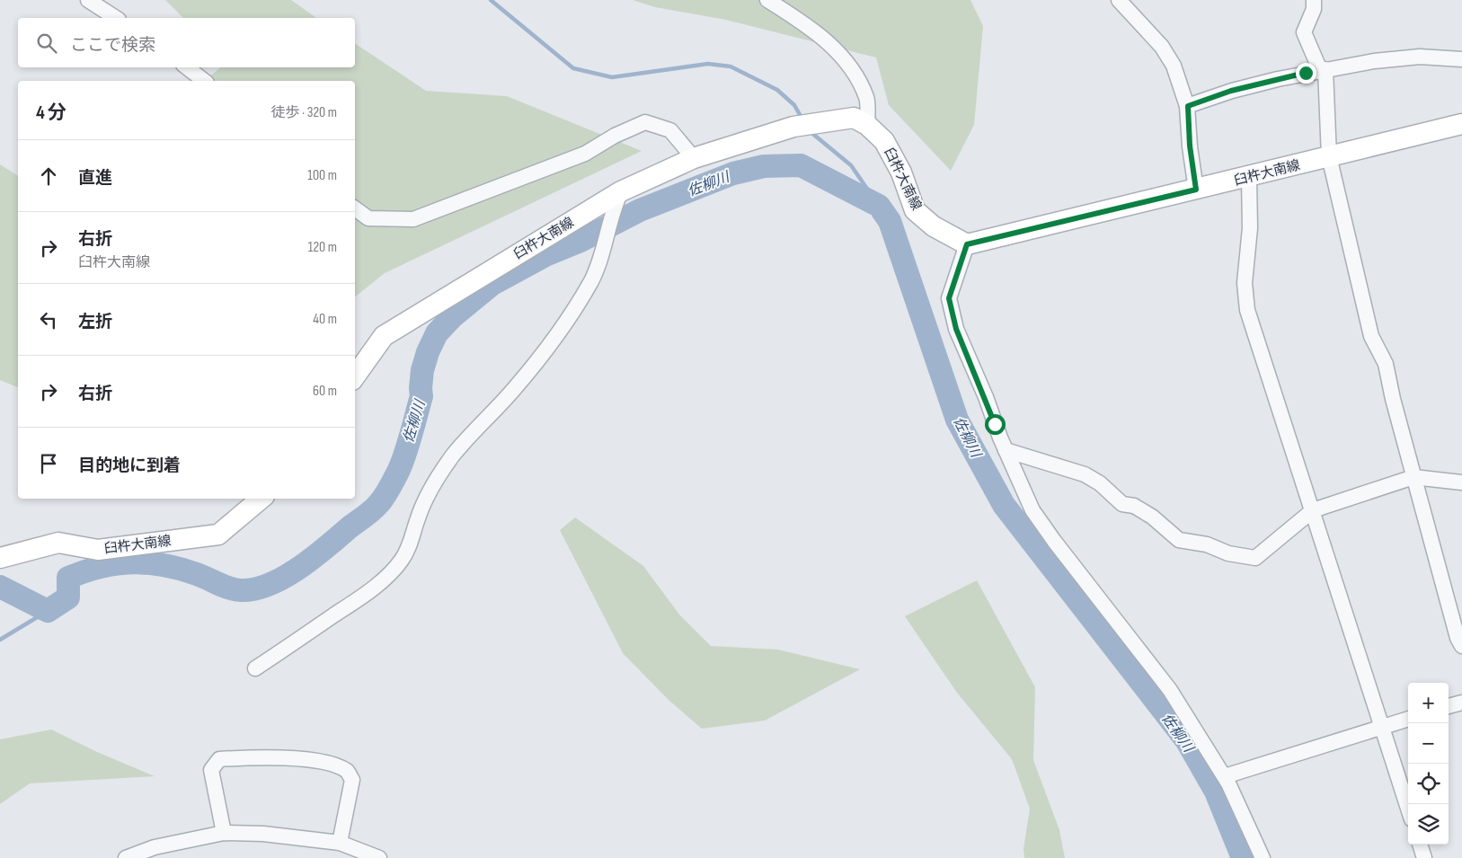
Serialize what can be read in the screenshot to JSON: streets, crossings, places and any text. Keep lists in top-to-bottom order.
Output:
{
  "streets": {
    "main road": ["臼杵大南線"]
  },
  "water": ["佐柳川"],
  "page": {
    "search": "ここで検索",
    "heading": ["4 分", "徒歩 · 320 m"],
    "list": [
      ["直進", "100 m"],
      ["右折", "臼杵大南線", "120 m"],
      ["左折", "40 m"],
      ["右折", "60 m"],
      "目的地に到着"
    ],
    "map_buttons": ["+", "−"]
  }
}
